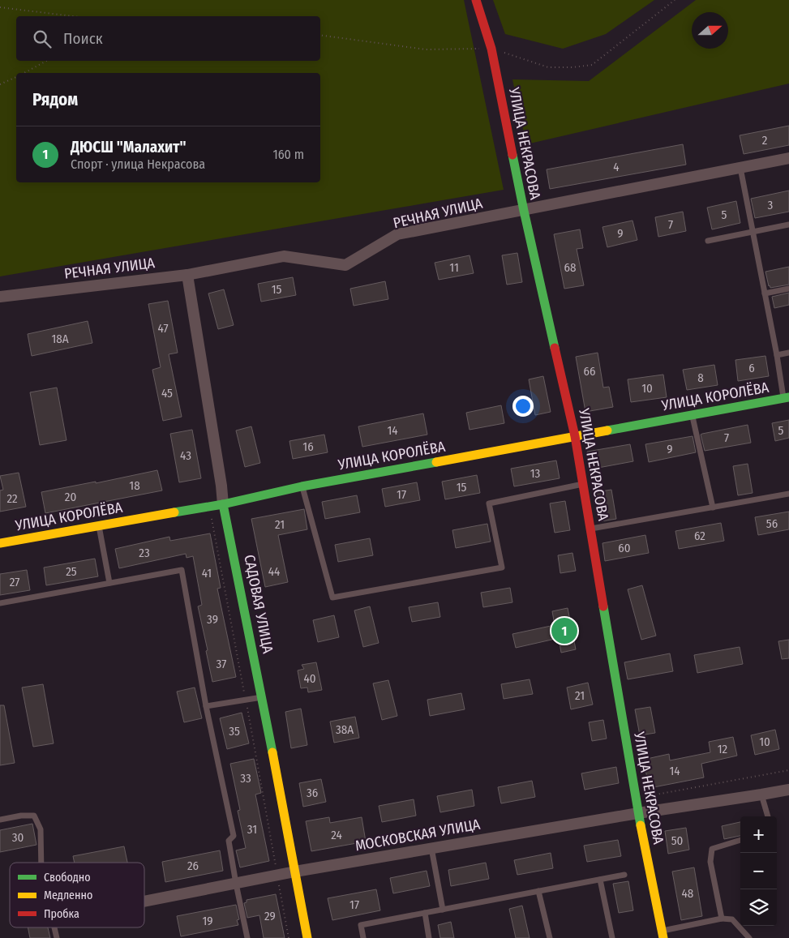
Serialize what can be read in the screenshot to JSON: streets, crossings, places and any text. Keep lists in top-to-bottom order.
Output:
{
  "streets": {
    "street": [
      "УЛИЦА НЕКРАСОВА",
      "РЕЧНАЯ УЛИЦА",
      "УЛИЦА КОРОЛЁВА",
      "САДОВАЯ УЛИЦА",
      "МОСКОВСКАЯ УЛИЦА"
    ]
  },
  "crossings": [
    ["УЛИЦА НЕКРАСОВА", "РЕЧНАЯ УЛИЦА"],
    ["УЛИЦА НЕКРАСОВА", "УЛИЦА КОРОЛЁВА"],
    ["УЛИЦА НЕКРАСОВА", "МОСКОВСКАЯ УЛИЦА"],
    ["РЕЧНАЯ УЛИЦА", "САДОВАЯ УЛИЦА"],
    ["УЛИЦА КОРОЛЁВА", "САДОВАЯ УЛИЦА"],
    ["САДОВАЯ УЛИЦА", "МОСКОВСКАЯ УЛИЦА"]
  ],
  "house_numbers": [
    "2",
    "4",
    "3",
    "5",
    "7",
    "9",
    "11",
    "68",
    "15",
    "47",
    "18А",
    "6",
    "66",
    "8",
    "10",
    "45",
    "14",
    "5",
    "7",
    "16",
    "9",
    "43",
    "13",
    "18",
    "15",
    "17",
    "20",
    "22",
    "56",
    "21",
    "62",
    "60",
    "23",
    "25",
    "44",
    "41",
    "27",
    "39",
    "37",
    "40",
    "21",
    "38А",
    "35",
    "10",
    "12",
    "14",
    "33",
    "36",
    "31",
    "24",
    "30",
    "50",
    "26",
    "48",
    "17",
    "29",
    "19"
  ],
  "legend": ["Свободно", "Медленно", "Пробка"],
  "north": "right",
  "page": {
    "search": "Поиск",
    "heading": "Рядом",
    "list": [
      {
        "mark": "1",
        "name": "ДЮСШ \"Малахит\"",
        "note": "Спорт · улица Некрасова",
        "value": "160 m"
      }
    ],
    "pins": "1",
    "map_buttons": ["+", "−"]
  }
}
